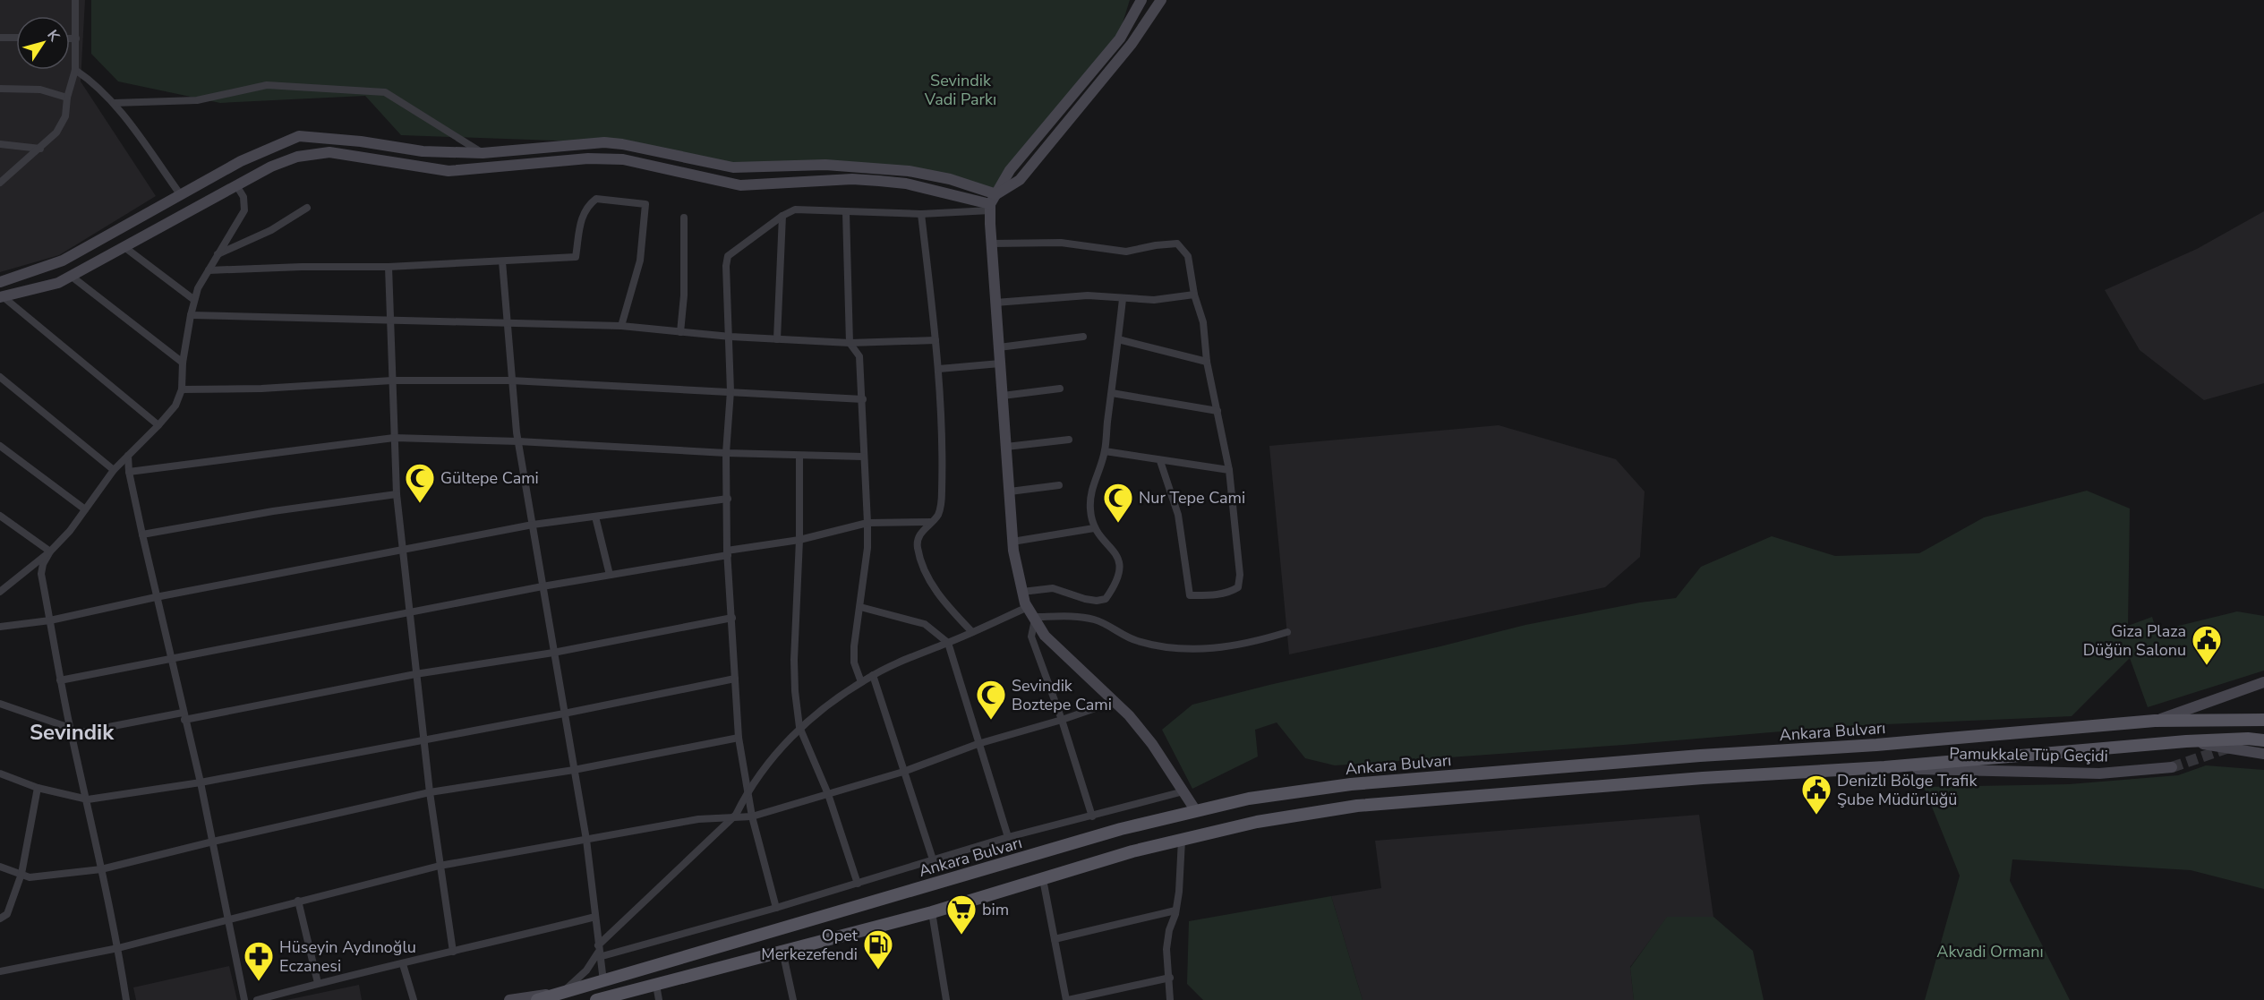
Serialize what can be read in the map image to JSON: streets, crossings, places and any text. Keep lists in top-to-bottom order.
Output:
{
  "streets": {
    "main road": ["Ankara Bulvarı", "Pamukkale Tüp Geçidi"]
  },
  "districts": ["Sevindik"],
  "parks": ["Sevindik Vadi Parkı", "Akvadi Ormanı"],
  "places": {
    "mosque": ["Gültepe Cami", "Nur Tepe Cami", "Sevindik Boztepe Cami"],
    "public building": ["Giza Plaza Düğün Salonu", "Denizli Bölge Trafik Şube Müdürlüğü"],
    "supermarket": ["bim"],
    "fuel station": ["Opet Merkezefendi"],
    "pharmacy": ["Hüseyin Aydınoğlu Eczanesi"]
  },
  "north": "top right"
}
